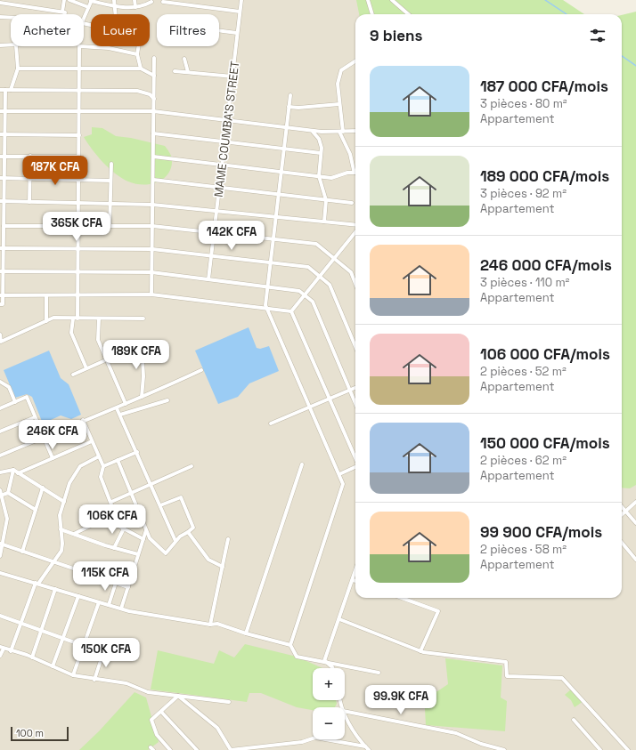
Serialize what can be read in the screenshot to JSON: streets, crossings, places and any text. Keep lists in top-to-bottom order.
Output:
{
  "streets": {
    "street": ["MAME COUMBA'S STREET"]
  },
  "scale_bar": "100 m",
  "page": {
    "chip": ["Acheter", "Louer", "Filtres"],
    "heading": "9 biens",
    "list": [
      {
        "name": "187 000 CFA/mois",
        "note": "3 pièces · 80 m² · Appartement"
      },
      {
        "name": "189 000 CFA/mois",
        "note": "3 pièces · 92 m² · Appartement"
      },
      {
        "name": "246 000 CFA/mois",
        "note": "3 pièces · 110 m² · Appartement"
      },
      {
        "name": "106 000 CFA/mois",
        "note": "2 pièces · 52 m² · Appartement"
      },
      {
        "name": "150 000 CFA/mois",
        "note": "2 pièces · 62 m² · Appartement"
      },
      {
        "name": "99 900 CFA/mois",
        "note": "2 pièces · 58 m² · Appartement"
      }
    ],
    "price": [
      "187K CFA",
      "365K CFA",
      "142K CFA",
      "189K CFA",
      "246K CFA",
      "106K CFA",
      "115K CFA",
      "150K CFA",
      "99.9K CFA"
    ],
    "map_buttons": ["+", "−"],
    "scale": "100 m"
  }
}
